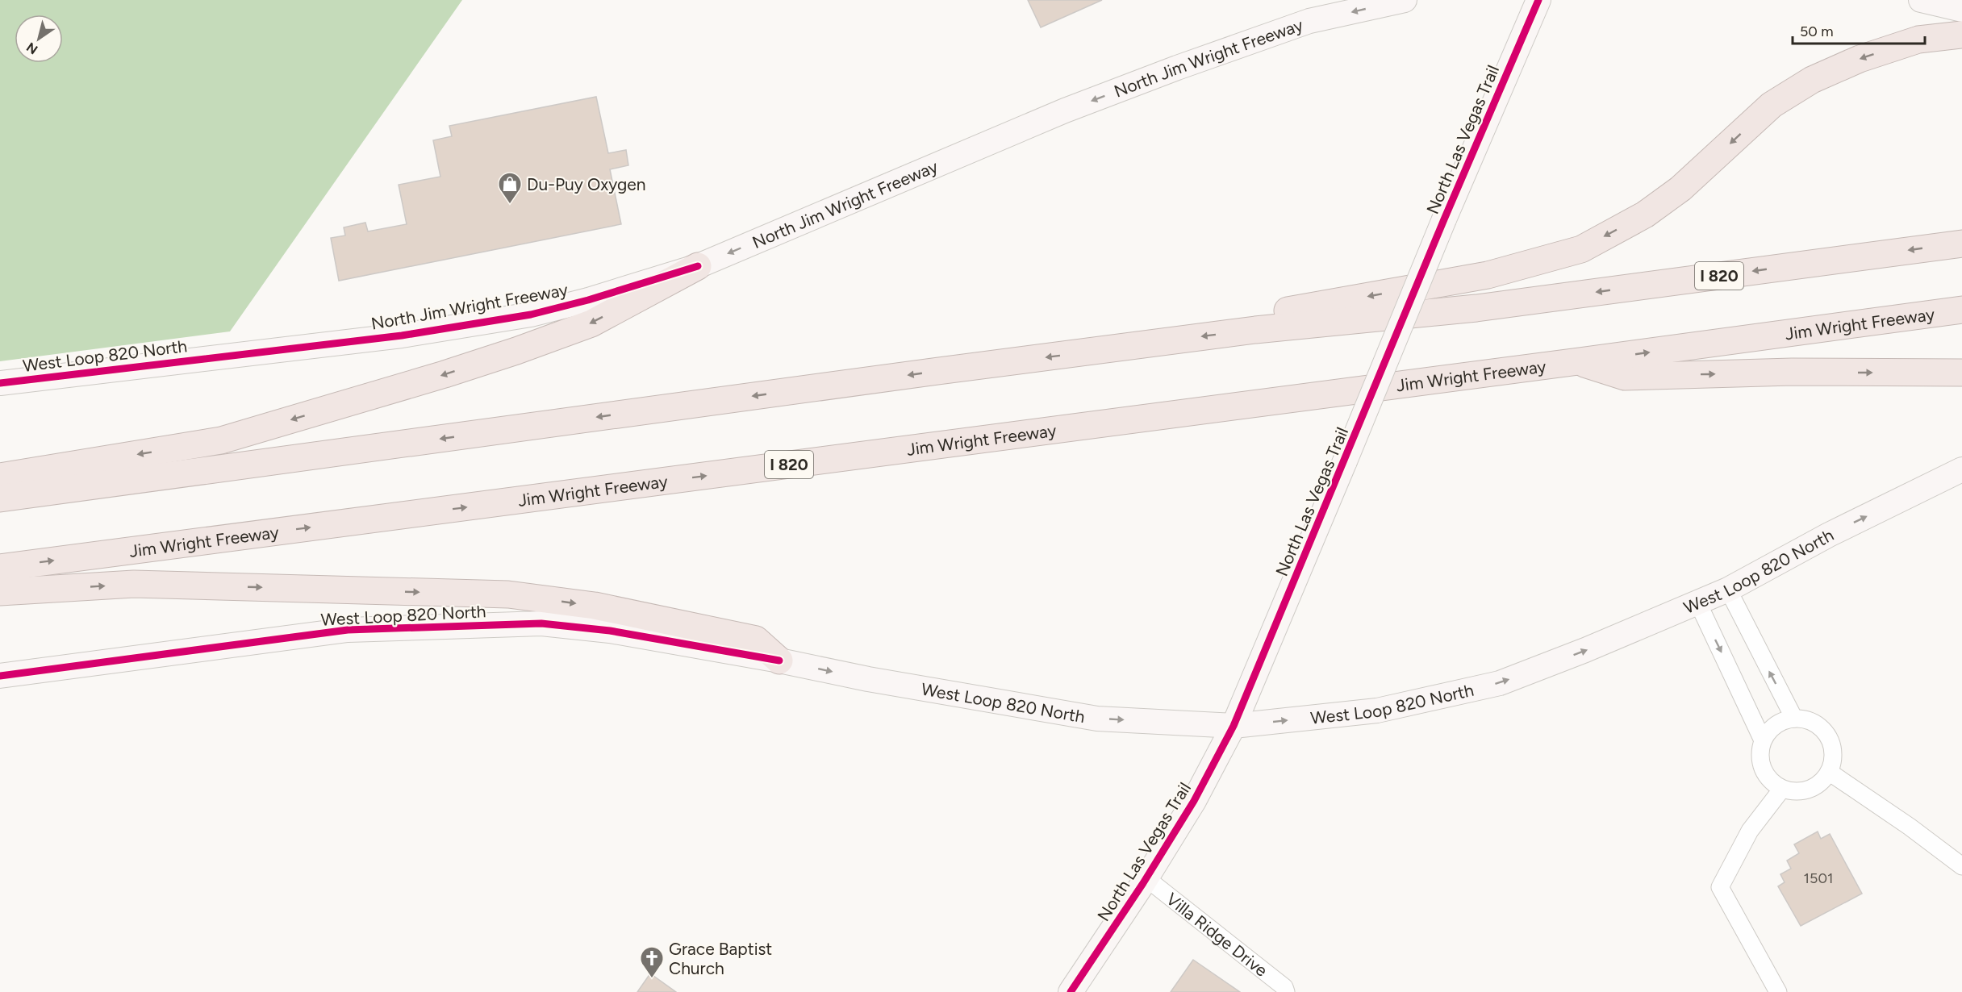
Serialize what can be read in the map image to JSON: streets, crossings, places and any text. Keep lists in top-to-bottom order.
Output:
{
  "streets": {
    "highway": ["I 820", "Jim Wright Freeway"],
    "street": [
      "North Jim Wright Freeway",
      "North Las Vegas Trail",
      "West Loop 820 North",
      "Villa Ridge Drive"
    ]
  },
  "crossings": [
    ["North Jim Wright Freeway", "West Loop 820 North"],
    ["North Las Vegas Trail", "West Loop 820 North"],
    ["North Las Vegas Trail", "Villa Ridge Drive"]
  ],
  "one_way": ["North Jim Wright Freeway", "West Loop 820 North"],
  "places": {
    "shop": ["Du-Puy Oxygen"],
    "church": ["Grace Baptist Church"]
  },
  "house_numbers": ["1501"],
  "scale_bar": "50 m",
  "north": "bottom left"
}
